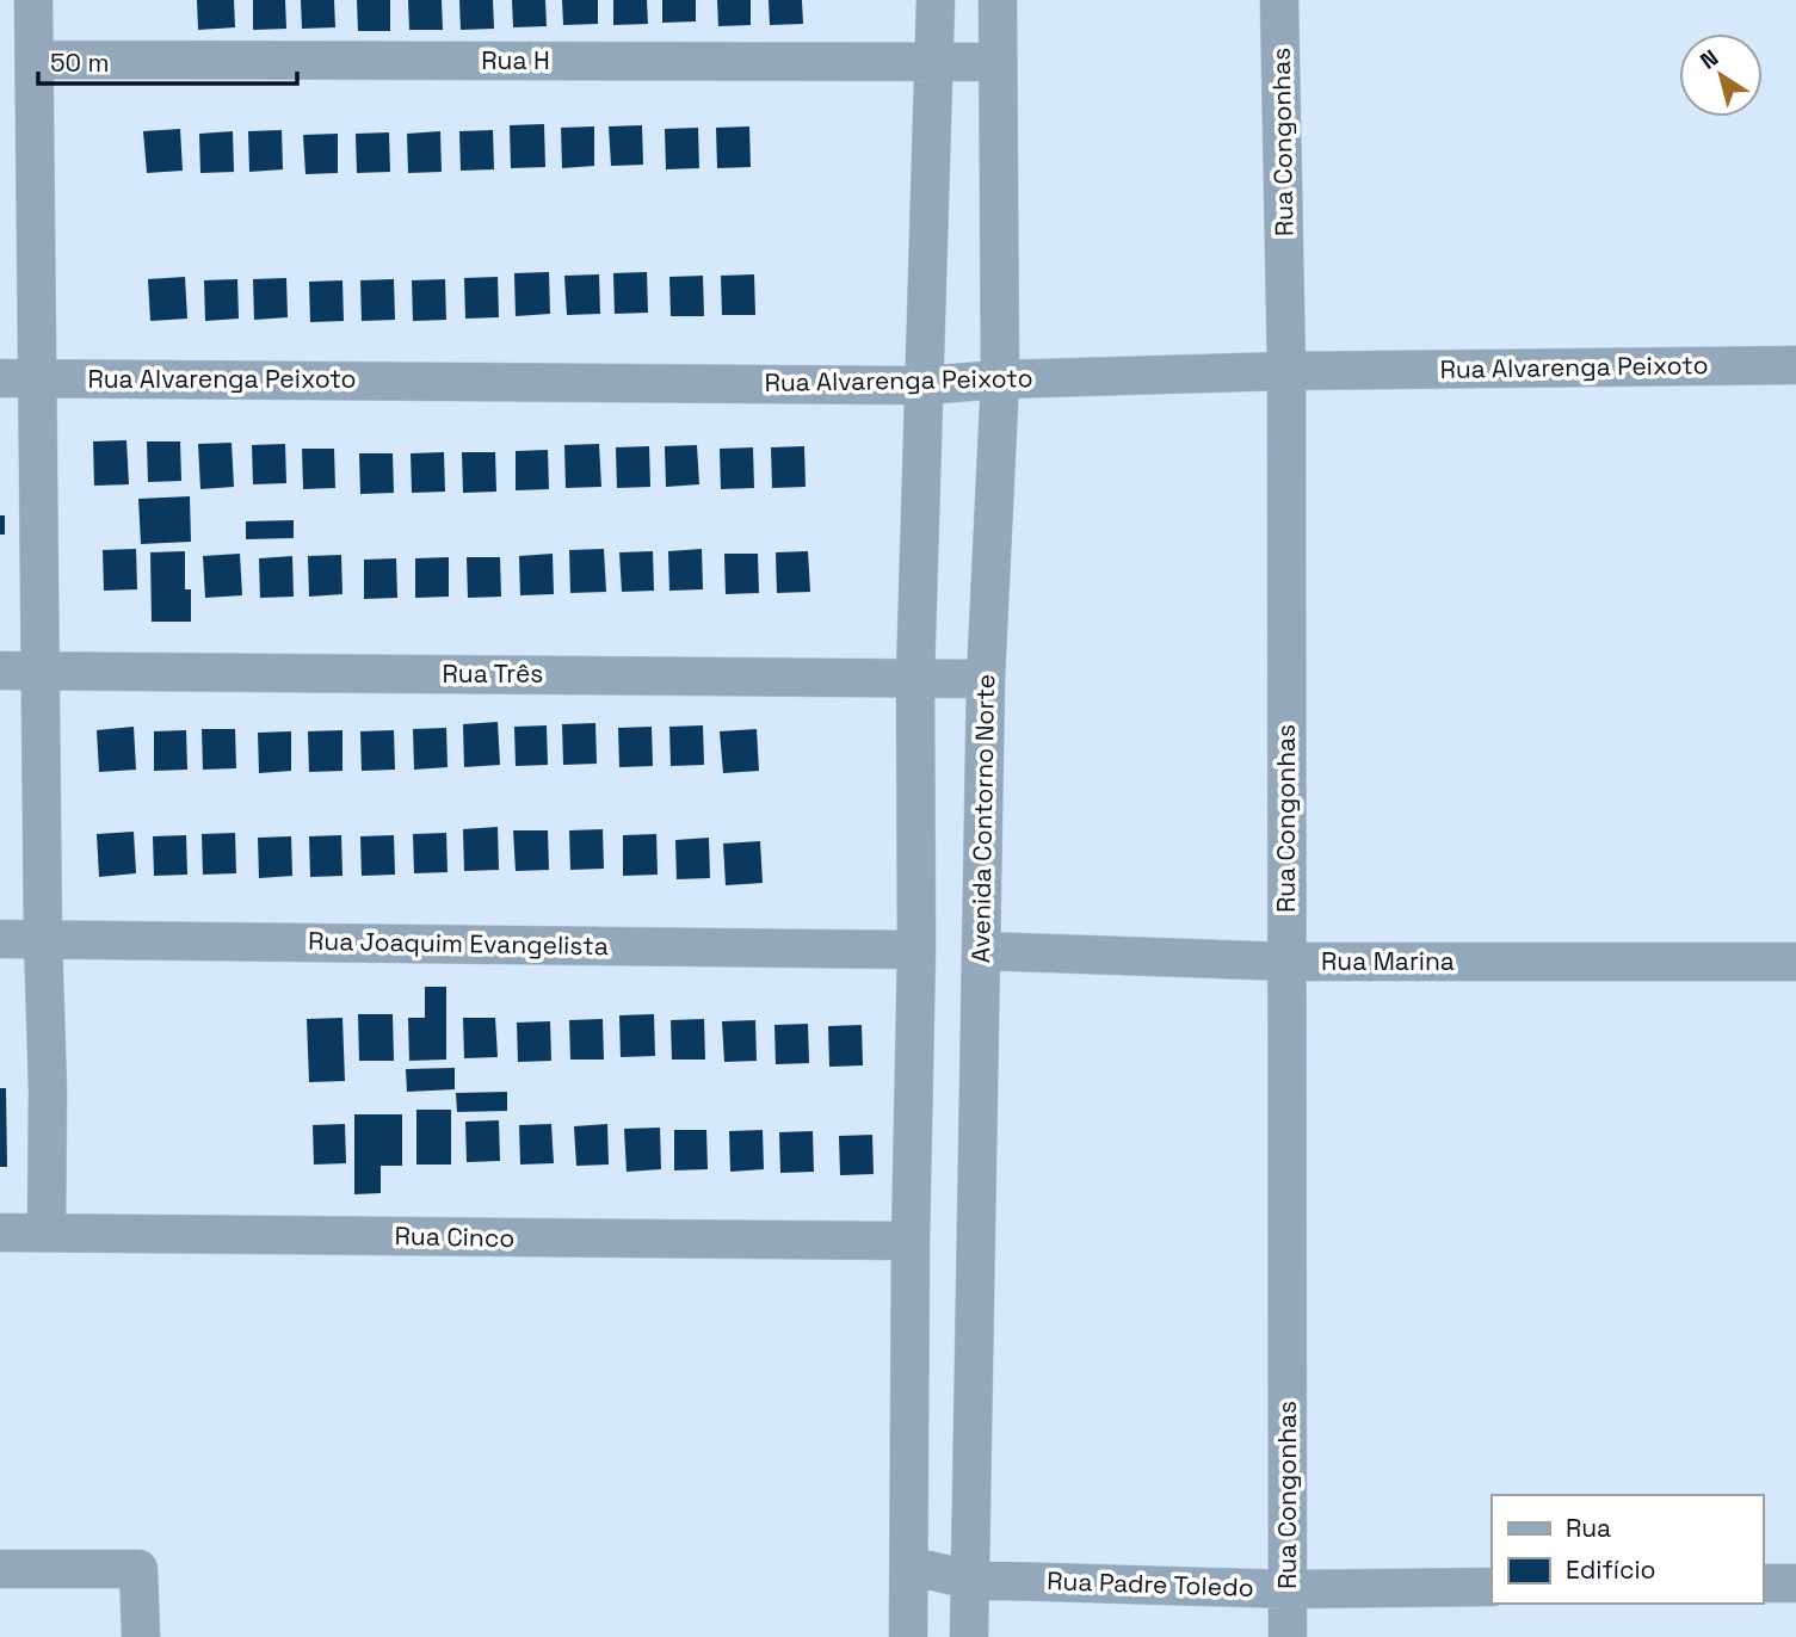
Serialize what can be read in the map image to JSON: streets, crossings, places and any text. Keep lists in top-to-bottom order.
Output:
{
  "streets": {
    "street": [
      "Rua H",
      "Rua Congonhas",
      "Rua Alvarenga Peixoto",
      "Rua Três",
      "Avenida Contorno Norte",
      "Rua Joaquim Evangelista",
      "Rua Marina",
      "Rua Cinco",
      "Rua Padre Toledo"
    ]
  },
  "crossings": [
    ["Rua H", "Avenida Contorno Norte"],
    ["Rua Congonhas", "Rua Alvarenga Peixoto"],
    ["Rua Congonhas", "Rua Marina"],
    ["Rua Congonhas", "Rua Padre Toledo"],
    ["Rua Alvarenga Peixoto", "Avenida Contorno Norte"],
    ["Rua Três", "Avenida Contorno Norte"],
    ["Avenida Contorno Norte", "Rua Marina"],
    ["Avenida Contorno Norte", "Rua Padre Toledo"]
  ],
  "legend": ["Rua", "Edifício"],
  "scale_bar": "50 m",
  "north": "top left"
}
